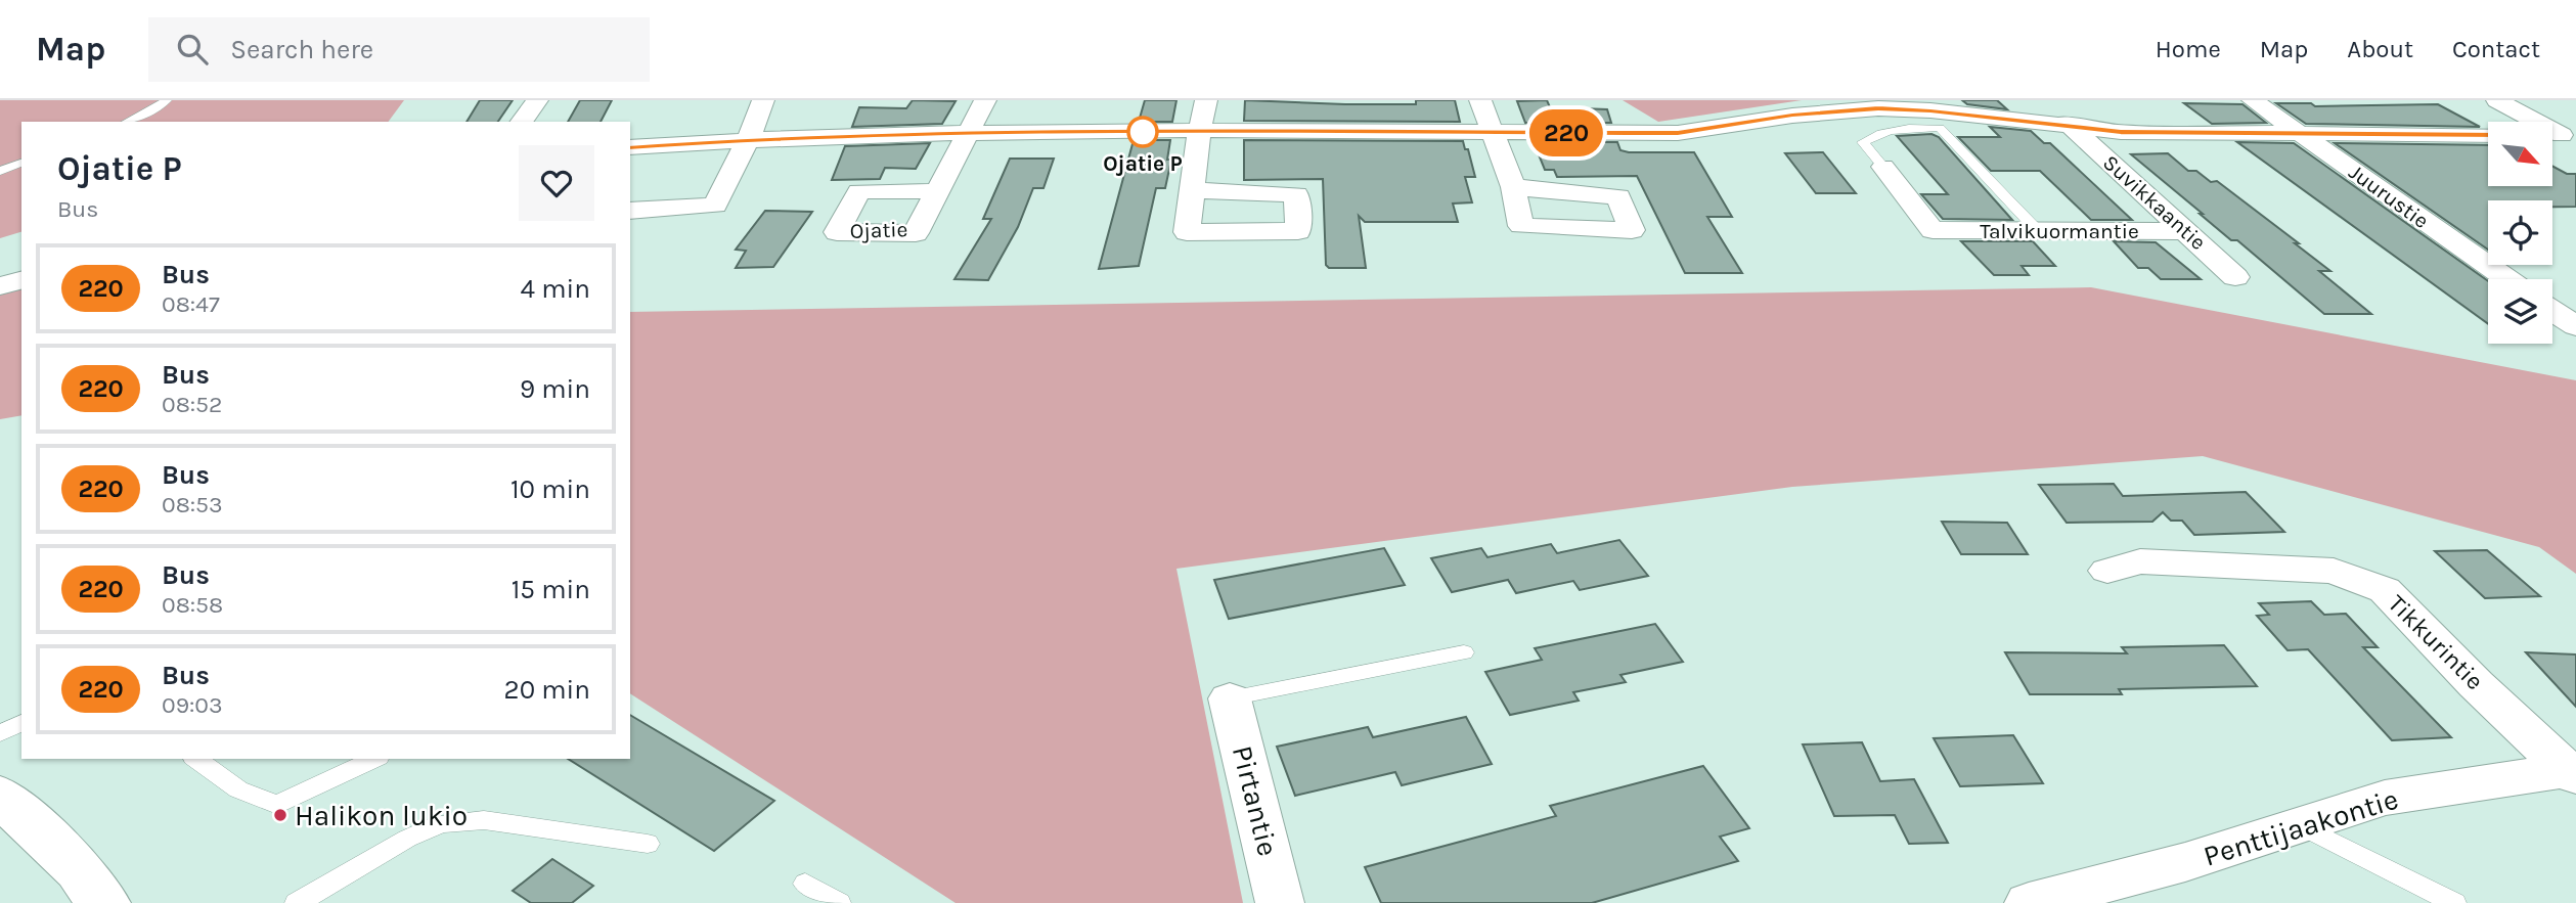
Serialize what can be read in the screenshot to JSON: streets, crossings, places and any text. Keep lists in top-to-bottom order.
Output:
{
  "streets": {
    "street": [
      "Juurustie",
      "Suvikkaantie",
      "Talvikuormantie",
      "Tikkurintie",
      "Pirtantie",
      "Penttijaakontie"
    ]
  },
  "crossings": [
    ["Suvikkaantie", "Talvikuormantie"],
    ["Tikkurintie", "Penttijaakontie"]
  ],
  "places": ["Ojatie P", "Halikon lukio"],
  "lines": ["bus line 220"],
  "north": "bottom right",
  "page": {
    "header": "Map",
    "search": "Search here",
    "nav": [
      "Home",
      "Map",
      "About",
      "Contact"
    ],
    "on_map": "220",
    "heading": ["Ojatie P", "Bus"],
    "list": [
      {
        "mark": "220",
        "name": "Bus",
        "note": "08:47",
        "value": "4 min"
      },
      {
        "mark": "220",
        "name": "Bus",
        "note": "08:52",
        "value": "9 min"
      },
      {
        "mark": "220",
        "name": "Bus",
        "note": "08:53",
        "value": "10 min"
      },
      {
        "mark": "220",
        "name": "Bus",
        "note": "08:58",
        "value": "15 min"
      },
      {
        "mark": "220",
        "name": "Bus",
        "note": "09:03",
        "value": "20 min"
      }
    ]
  }
}
